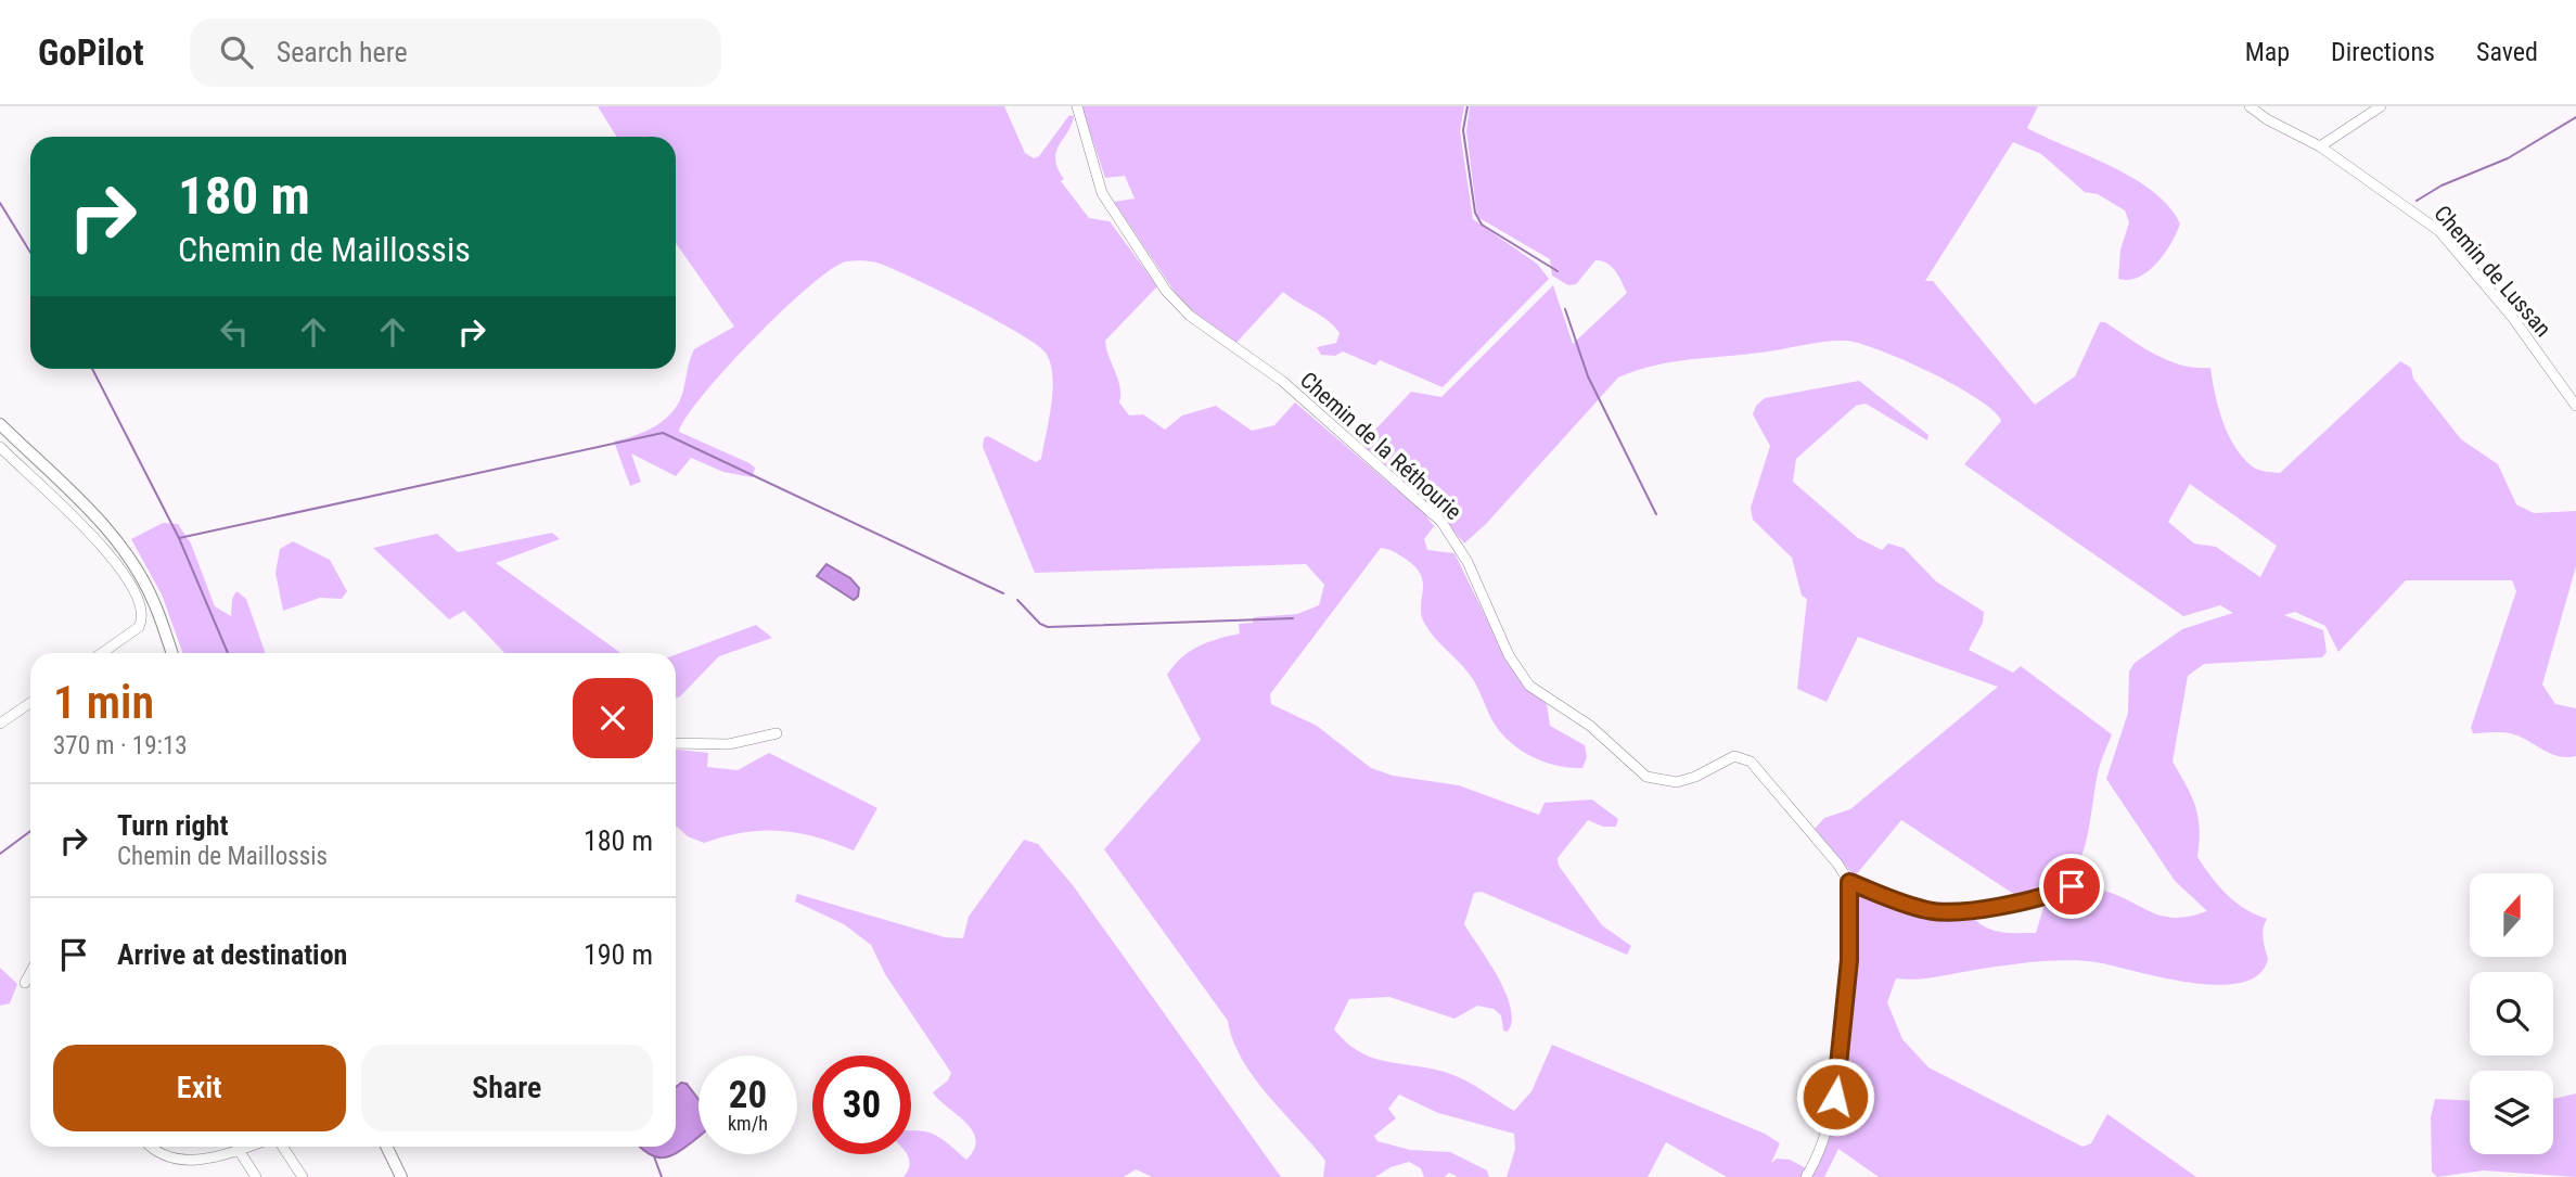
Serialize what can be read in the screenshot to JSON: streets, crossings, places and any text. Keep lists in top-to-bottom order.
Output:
{
  "streets": {
    "street": ["Chemin de Lussan", "Chemin de la Réthourie"]
  },
  "north": "top",
  "page": {
    "header": "GoPilot",
    "search": "Search here",
    "nav": ["Map", "Directions", "Saved"],
    "turn": ["180 m", "Chemin de Maillossis"],
    "heading": ["1 min", "370 m · 19:13"],
    "list": [
      {
        "name": "Turn right",
        "note": "Chemin de Maillossis",
        "value": "180 m"
      },
      {
        "name": "Arrive at destination",
        "value": "190 m"
      }
    ],
    "buttons": ["Exit", "Share"],
    "speed": "20 km/h",
    "limit": "30"
  }
}
